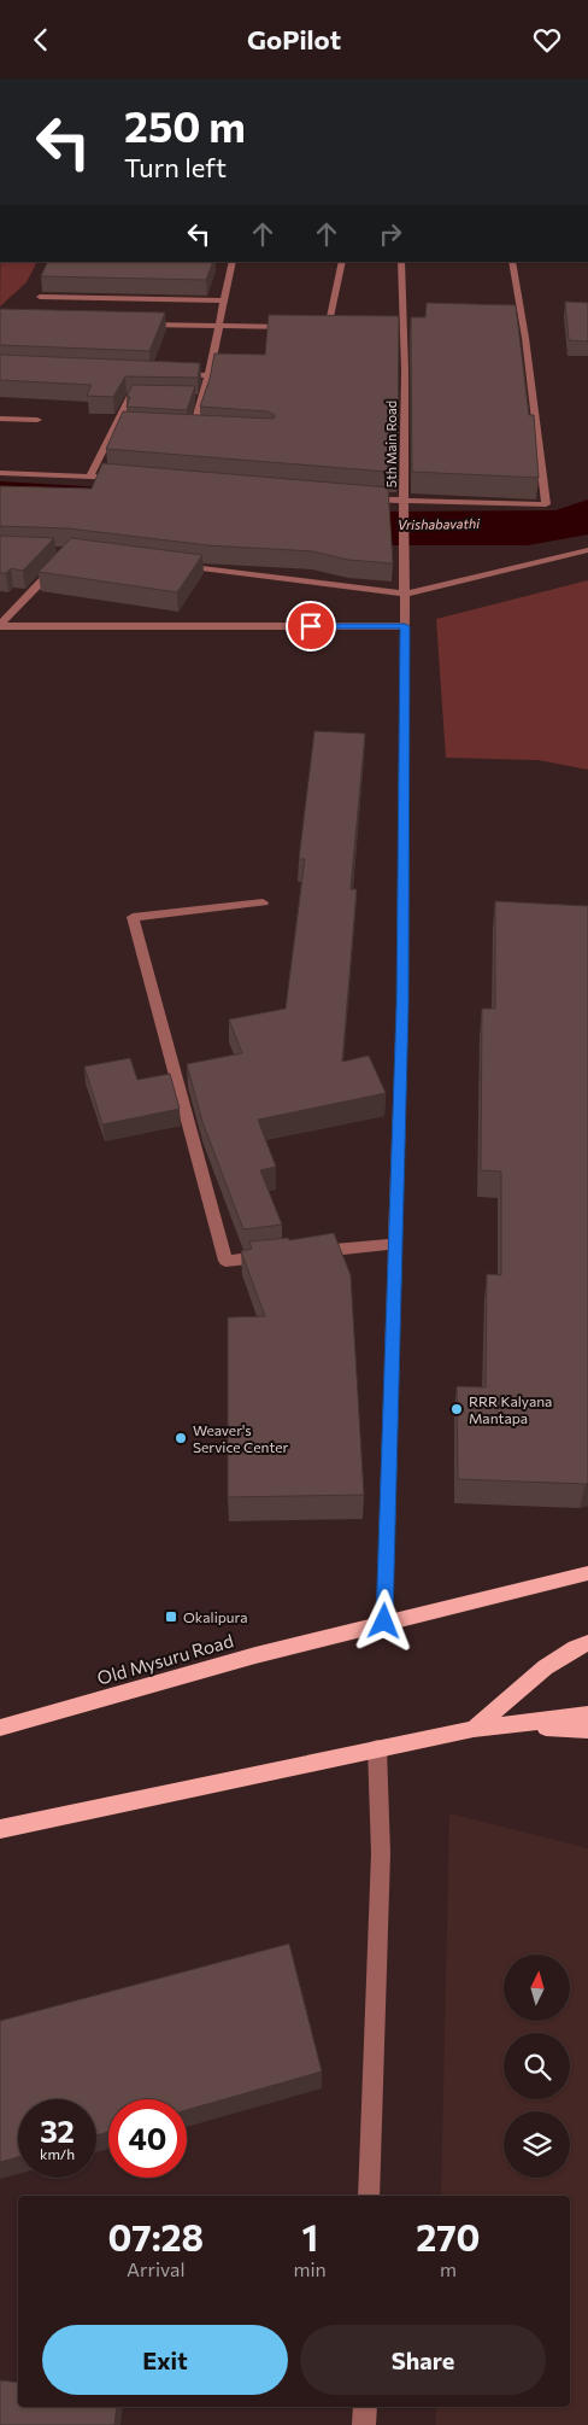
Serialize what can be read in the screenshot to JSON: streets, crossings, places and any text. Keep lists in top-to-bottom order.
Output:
{
  "streets": {
    "main road": ["Old Mysuru Road"],
    "street": ["5th Main Road"]
  },
  "crossings": [
    ["5th Main Road", "Old Mysuru Road"]
  ],
  "water": ["Vrishabavathi"],
  "places": {
    "other": ["RRR Kalyana Mantapa", "Weaver's Service Center"],
    "transit": ["Okalipura"]
  },
  "north": "top",
  "page": {
    "header": "GoPilot",
    "turn": ["250 m", "Turn left"],
    "speed": "32 km/h",
    "limit": "40",
    "eta": [
      "07:28",
      "Arrival",
      "1",
      "min",
      "270",
      "m"
    ],
    "buttons": ["Exit", "Share"]
  }
}
